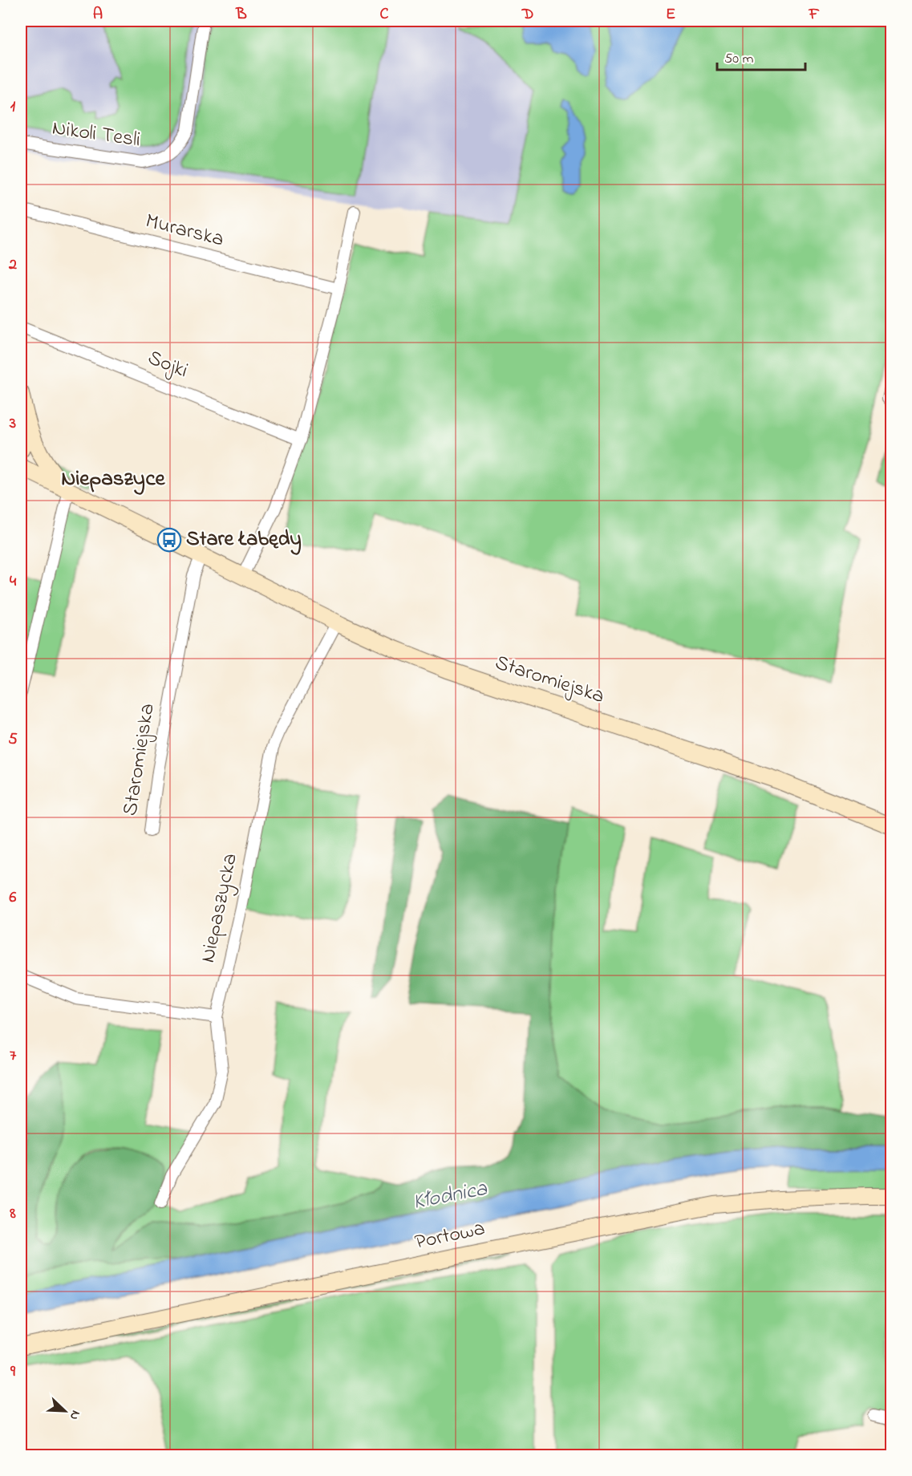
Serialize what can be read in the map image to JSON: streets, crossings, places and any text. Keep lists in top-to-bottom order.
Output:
{
  "streets": {
    "street": [
      "Nikoli Tesli",
      "Murarska",
      "Sojki",
      "Staromiejska",
      "Niepaszycka",
      "Portowa"
    ]
  },
  "crossings": [
    ["Staromiejska", "Niepaszycka"]
  ],
  "districts": ["Niepaszyce"],
  "water": ["Kłodnica"],
  "places": {
    "bus stop": ["Stare Łabędy"]
  },
  "scale_bar": "50 m",
  "north": "bottom right",
  "grid": {
    "columns": [
      "A",
      "B",
      "C",
      "D",
      "E",
      "F"
    ],
    "rows": [
      "1",
      "2",
      "3",
      "4",
      "5",
      "6",
      "7",
      "8",
      "9"
    ]
  }
}
